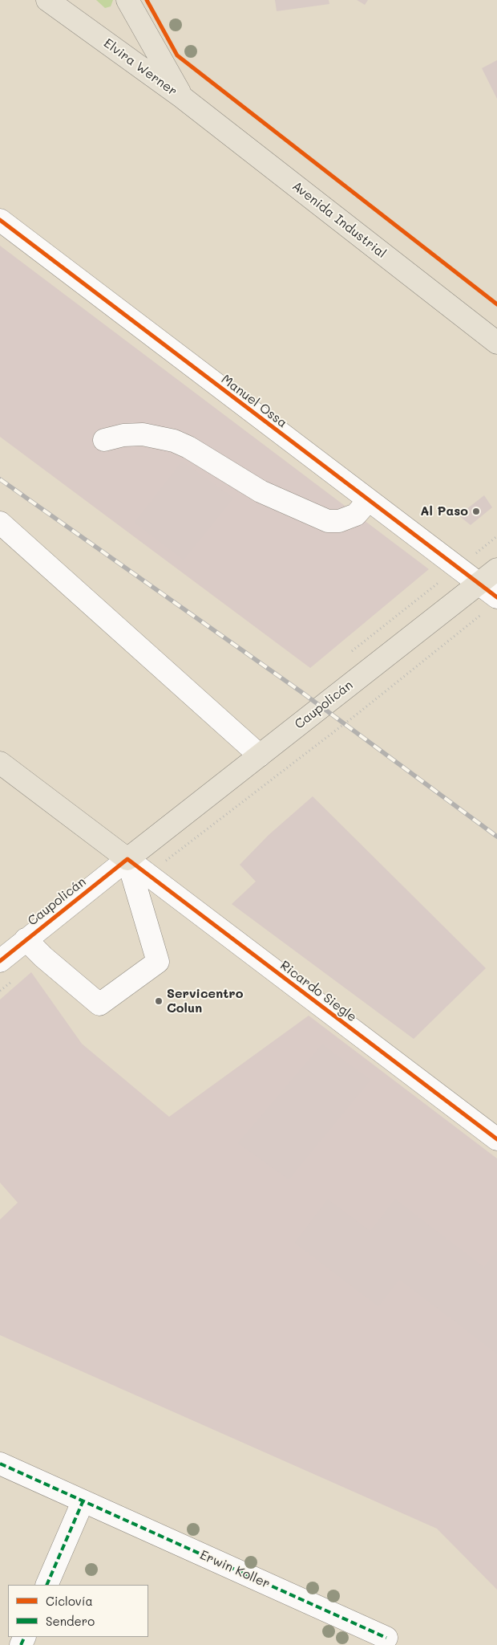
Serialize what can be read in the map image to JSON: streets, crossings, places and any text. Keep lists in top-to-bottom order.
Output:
{
  "streets": {
    "main road": [
      "Elvira Werner",
      "Avenida Industrial",
      "Caupolicán",
      "Ricardo Siegle"
    ],
    "street": ["Manuel Ossa", "Erwin Koller"]
  },
  "crossings": [
    ["Elvira Werner", "Avenida Industrial"],
    ["Manuel Ossa", "Caupolicán"],
    ["Caupolicán", "Ricardo Siegle"]
  ],
  "places": ["Al Paso", "Servicentro Colun"],
  "legend": ["Ciclovía", "Sendero"]
}
